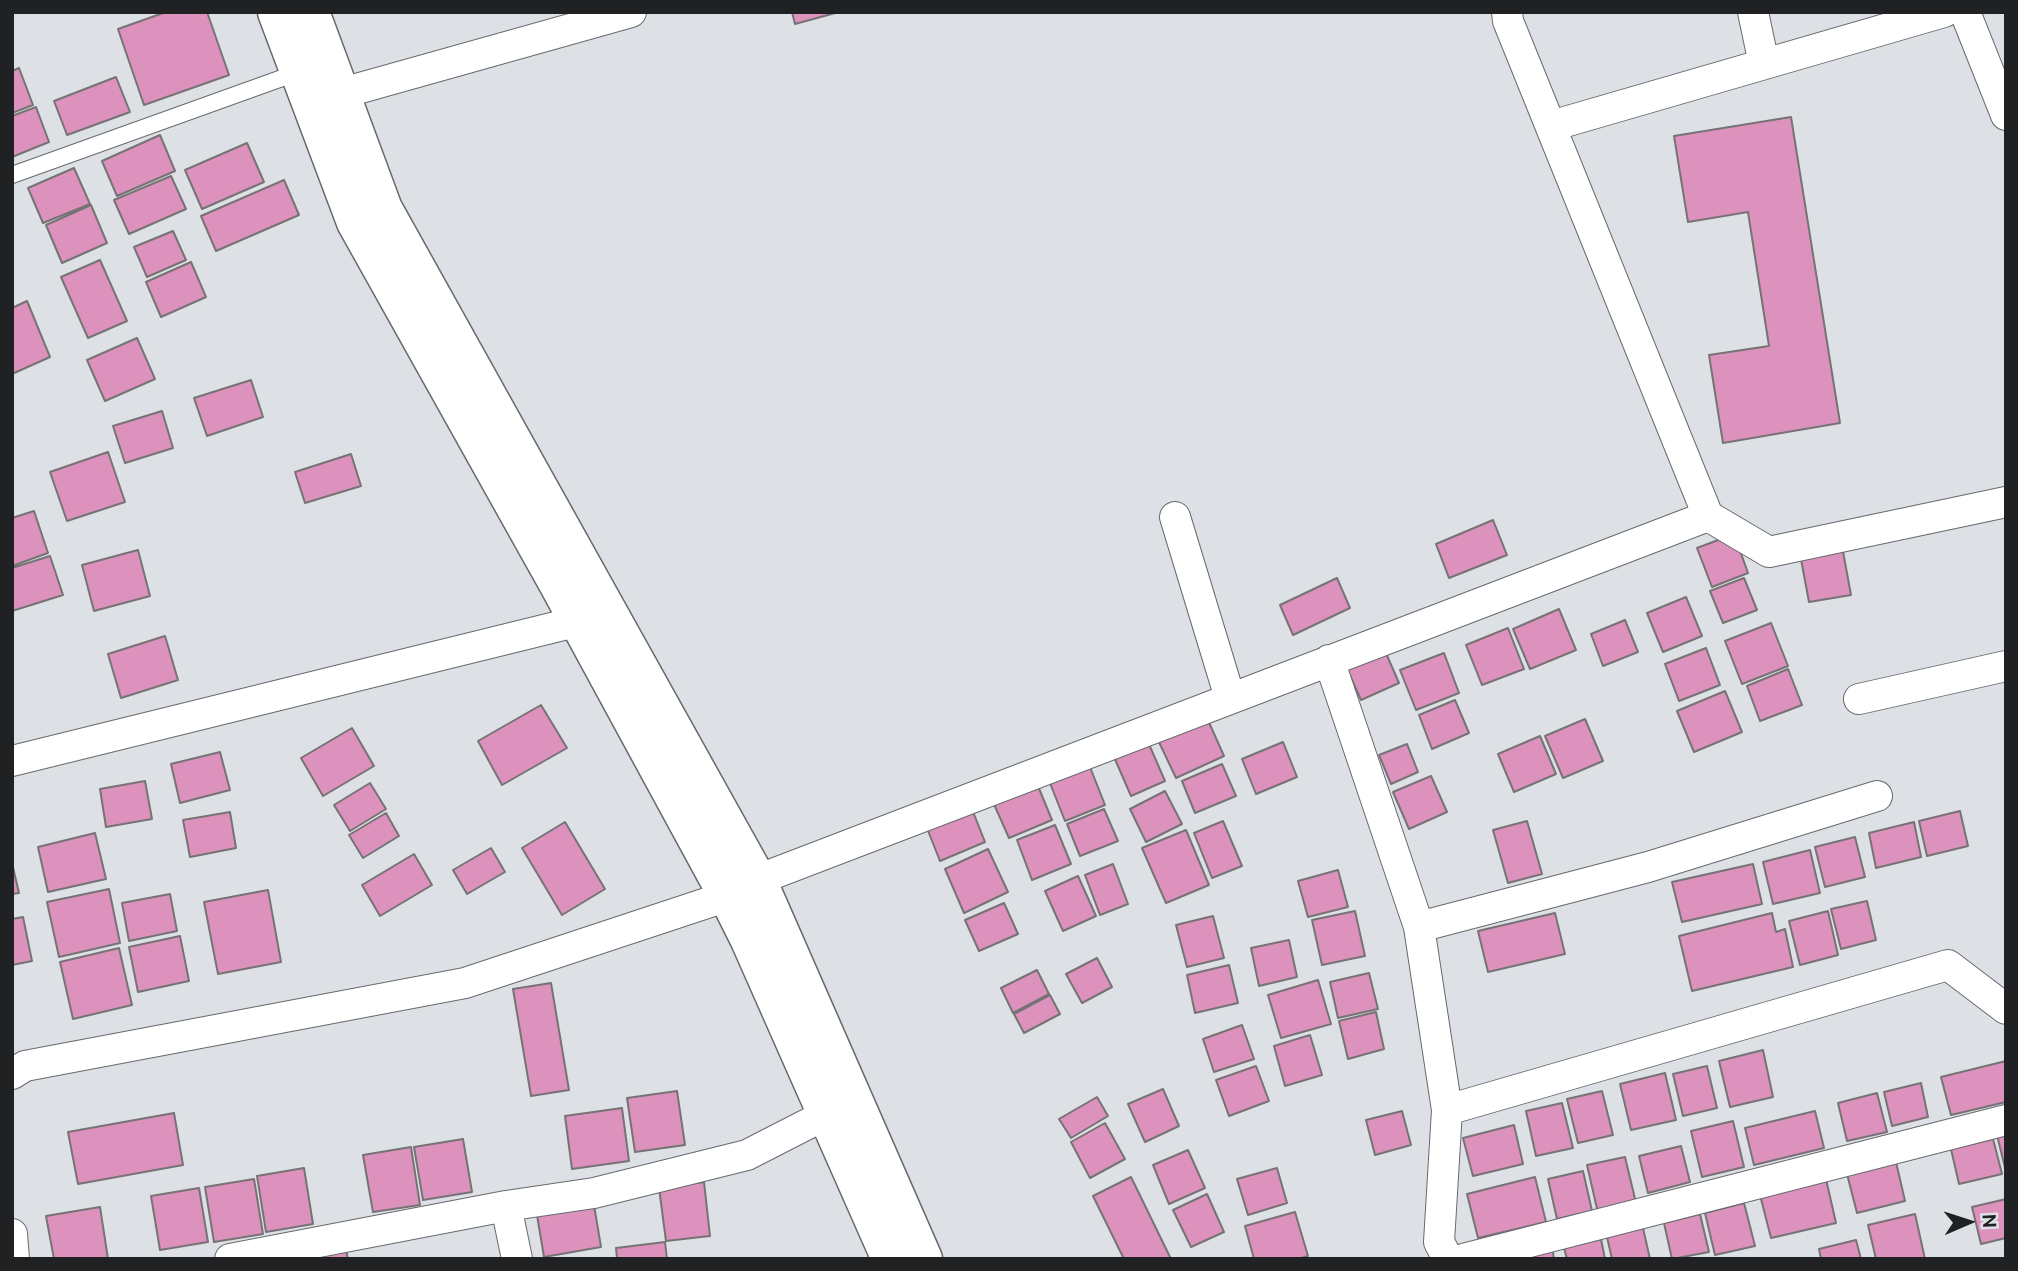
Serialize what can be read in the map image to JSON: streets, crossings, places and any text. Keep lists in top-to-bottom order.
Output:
{
  "north": "right"
}
